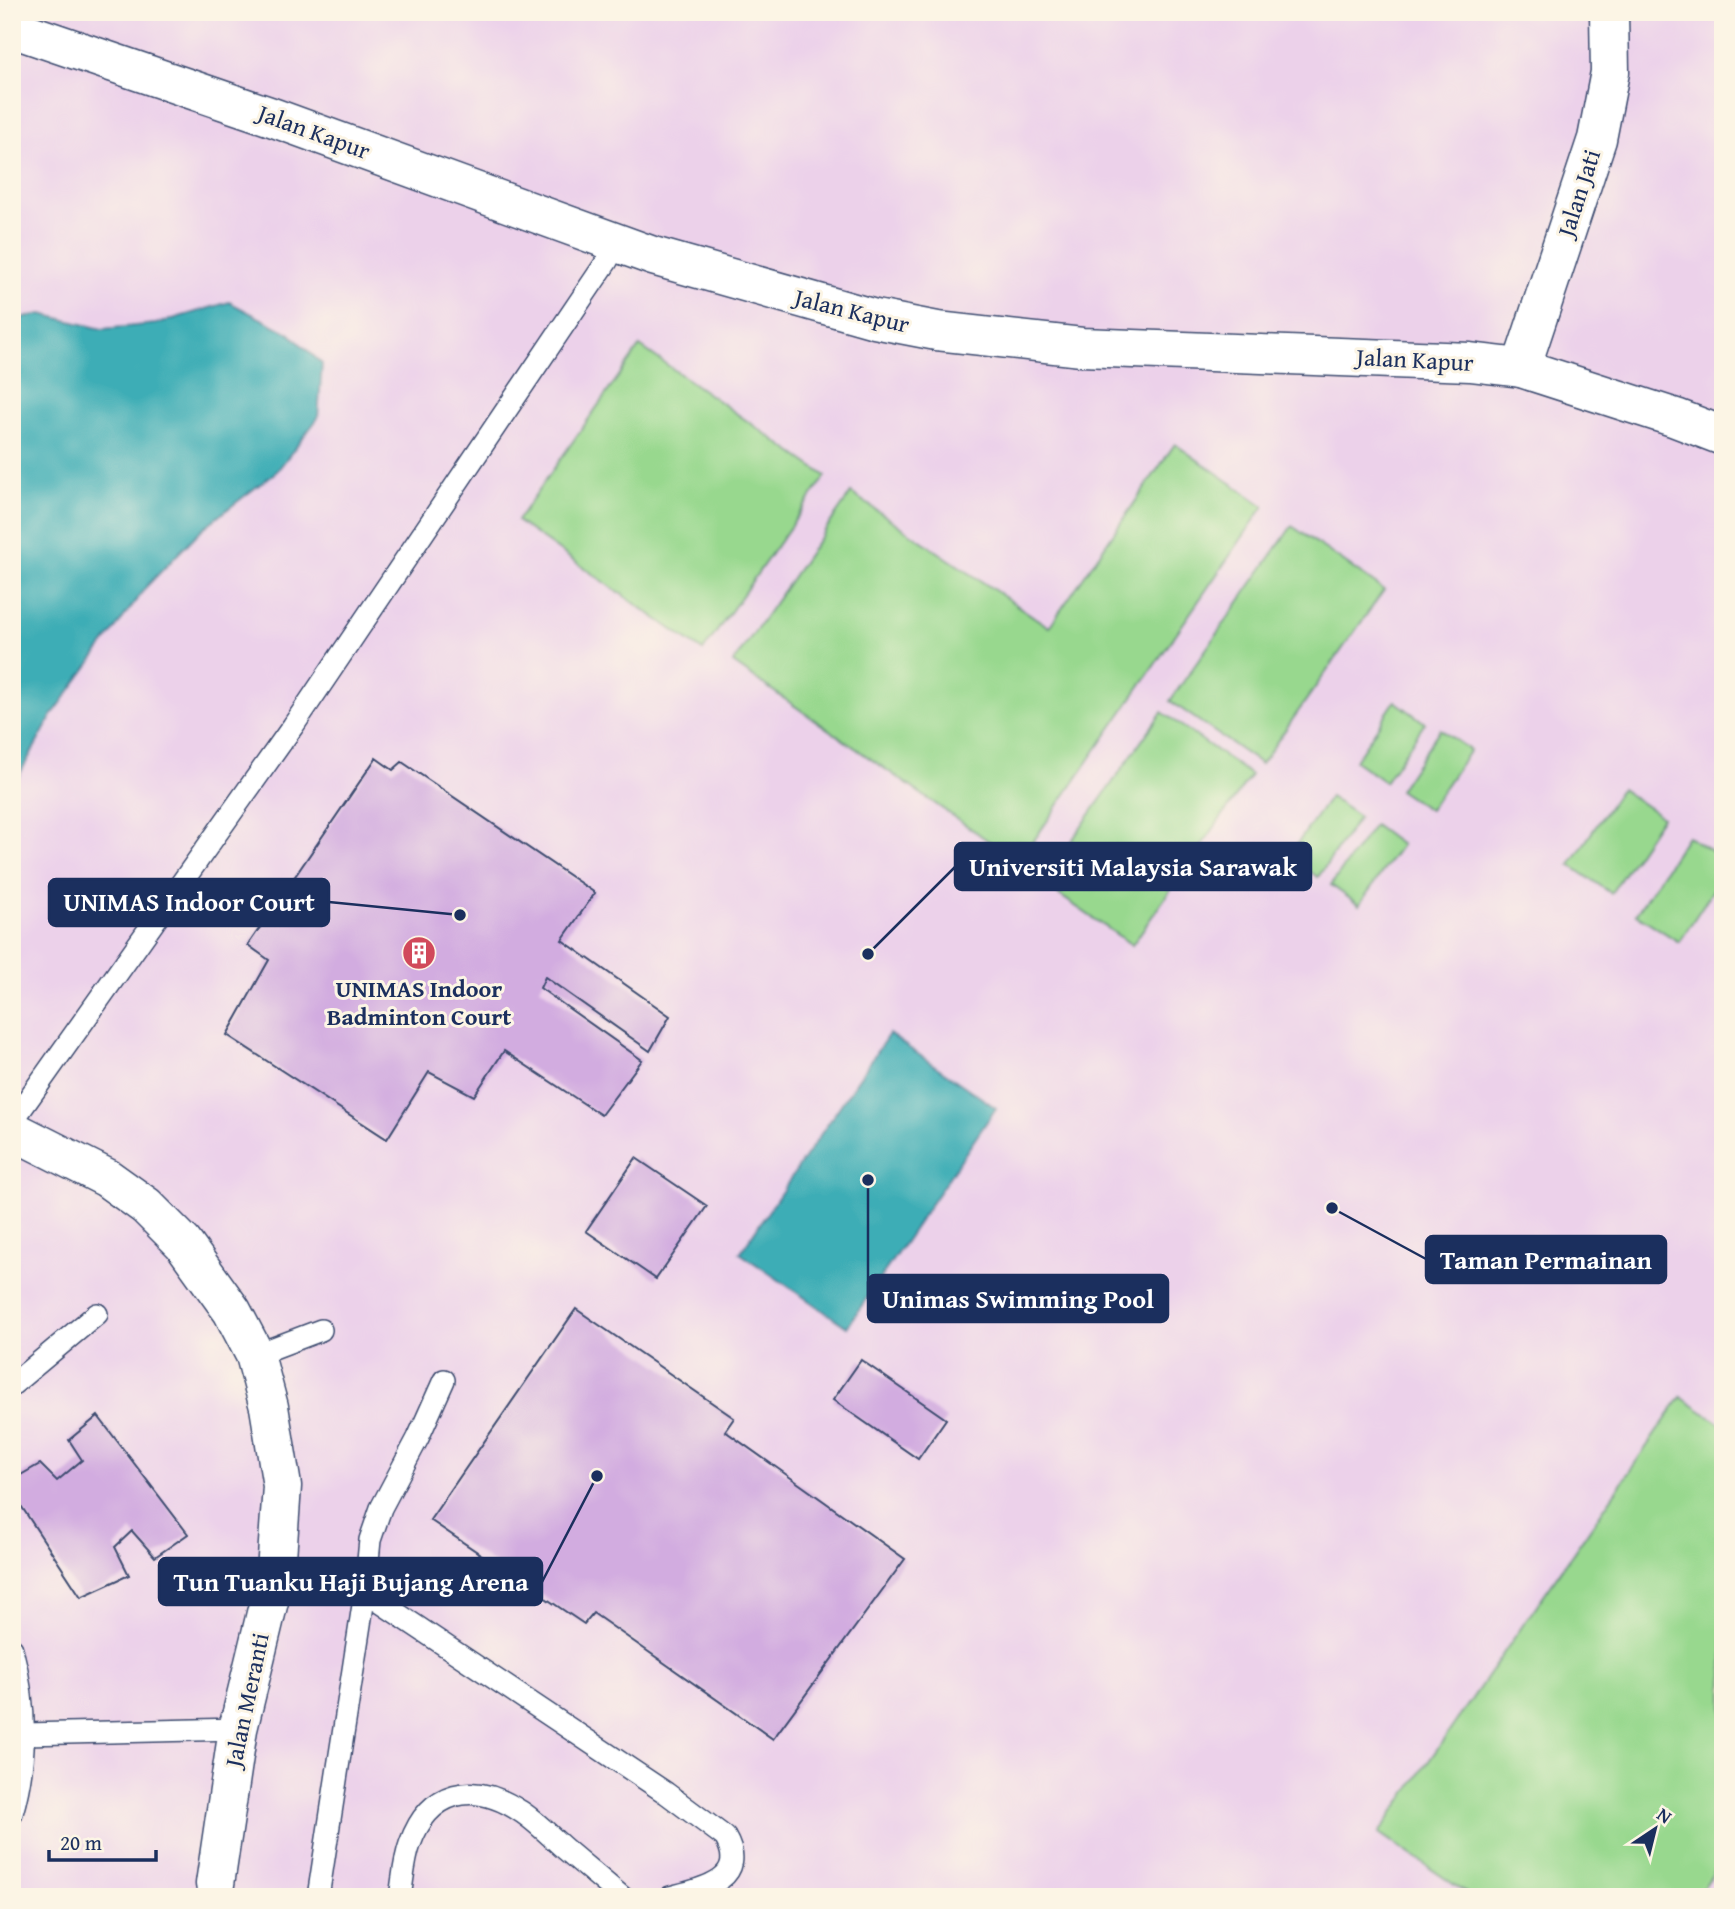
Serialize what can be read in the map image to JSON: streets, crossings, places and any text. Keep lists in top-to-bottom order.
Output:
{
  "streets": {
    "street": ["Jalan Kapur", "Jalan Jati", "Jalan Meranti"]
  },
  "crossings": [
    ["Jalan Kapur", "Jalan Jati"]
  ],
  "places": {
    "other": [
      "UNIMAS Indoor Court",
      "Universiti Malaysia Sarawak",
      "Unimas Swimming Pool",
      "Taman Permainan",
      "Tun Tuanku Haji Bujang Arena"
    ],
    "building": ["UNIMAS Indoor Badminton Court"]
  },
  "scale_bar": "20 m",
  "north": "top right"
}
